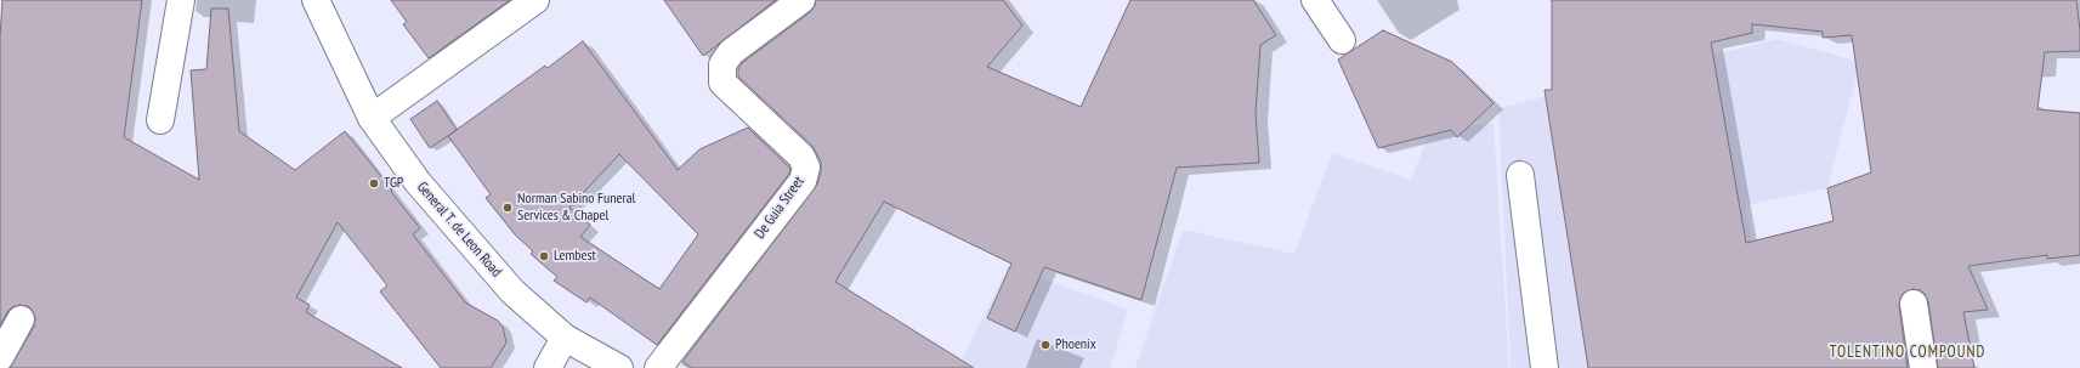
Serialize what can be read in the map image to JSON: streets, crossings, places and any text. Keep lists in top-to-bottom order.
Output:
{
  "streets": {
    "street": ["De Guia Street", "General T. de Leon Road"]
  },
  "districts": ["TOLENTINO COMPOUND"],
  "places": [
    "TGP",
    "Norman Sabino Funeral Services & Chapel",
    "Lembest",
    "Phoenix"
  ]
}
